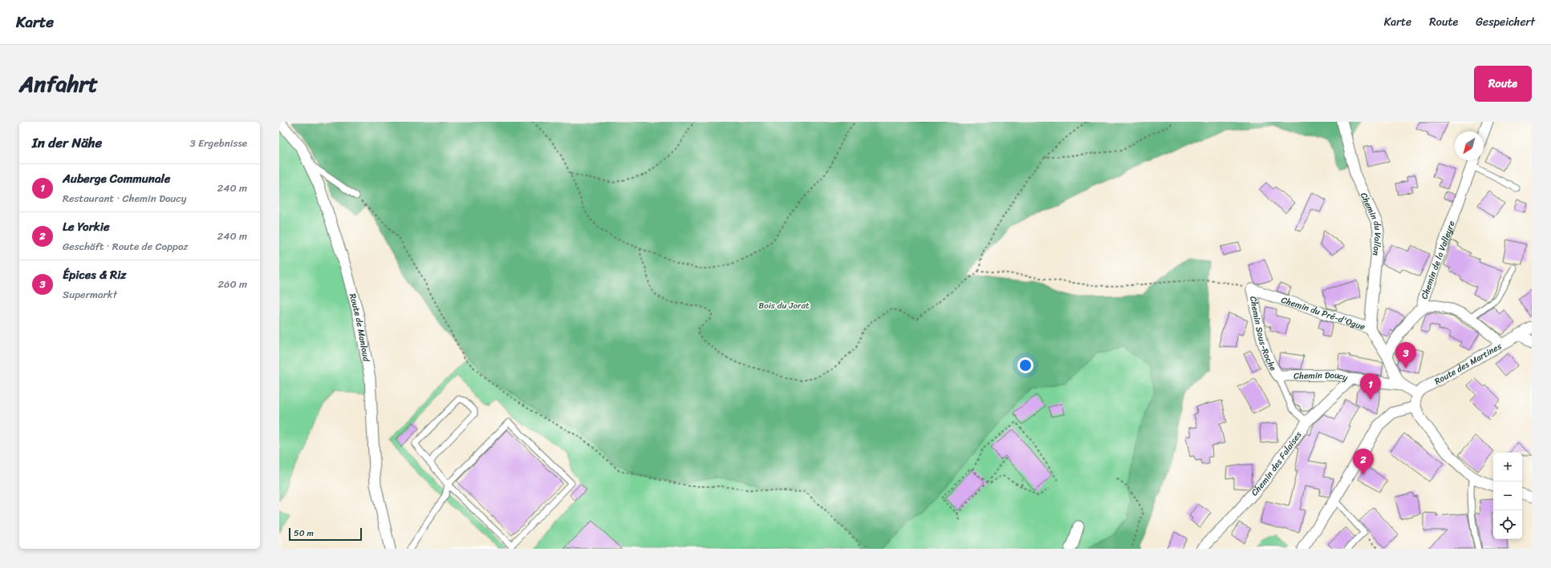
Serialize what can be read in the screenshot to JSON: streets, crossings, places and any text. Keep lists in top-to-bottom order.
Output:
{
  "streets": {
    "street": [
      "Chemin du Vallon",
      "Chemin de la Valleyre",
      "Chemin du Pré-d'Ogue",
      "Route de Manloud",
      "Chemin Sous-Roche",
      "Route des Martines",
      "Chemin Doucy",
      "Chemin des Falaises"
    ]
  },
  "crossings": [
    ["Chemin du Vallon", "Chemin du Pré-d'Ogue"],
    ["Chemin de la Valleyre", "Chemin du Pré-d'Ogue"],
    ["Chemin du Pré-d'Ogue", "Chemin Sous-Roche"],
    ["Chemin du Pré-d'Ogue", "Chemin Doucy"],
    ["Chemin Sous-Roche", "Chemin Doucy"],
    ["Chemin Doucy", "Chemin des Falaises"]
  ],
  "parks": ["Bois du Jorat"],
  "scale_bar": "50 m",
  "north": "bottom left",
  "page": {
    "header": "Karte",
    "nav": ["Karte", "Route", "Gespeichert"],
    "title": "Anfahrt",
    "buttons": "Route",
    "heading": ["In der Nähe", "3 Ergebnisse"],
    "list": [
      {
        "mark": "1",
        "name": "Auberge Communale",
        "note": "Restaurant · Chemin Doucy",
        "value": "240 m"
      },
      {
        "mark": "2",
        "name": "Le Yorkie",
        "note": "Geschäft · Route de Coppoz",
        "value": "240 m"
      },
      {
        "mark": "3",
        "name": "Épices & Riz",
        "note": "Supermarkt",
        "value": "260 m"
      }
    ],
    "pins": ["3", "1", "2"],
    "map_buttons": ["+", "−"],
    "scale": "50 m"
  }
}
